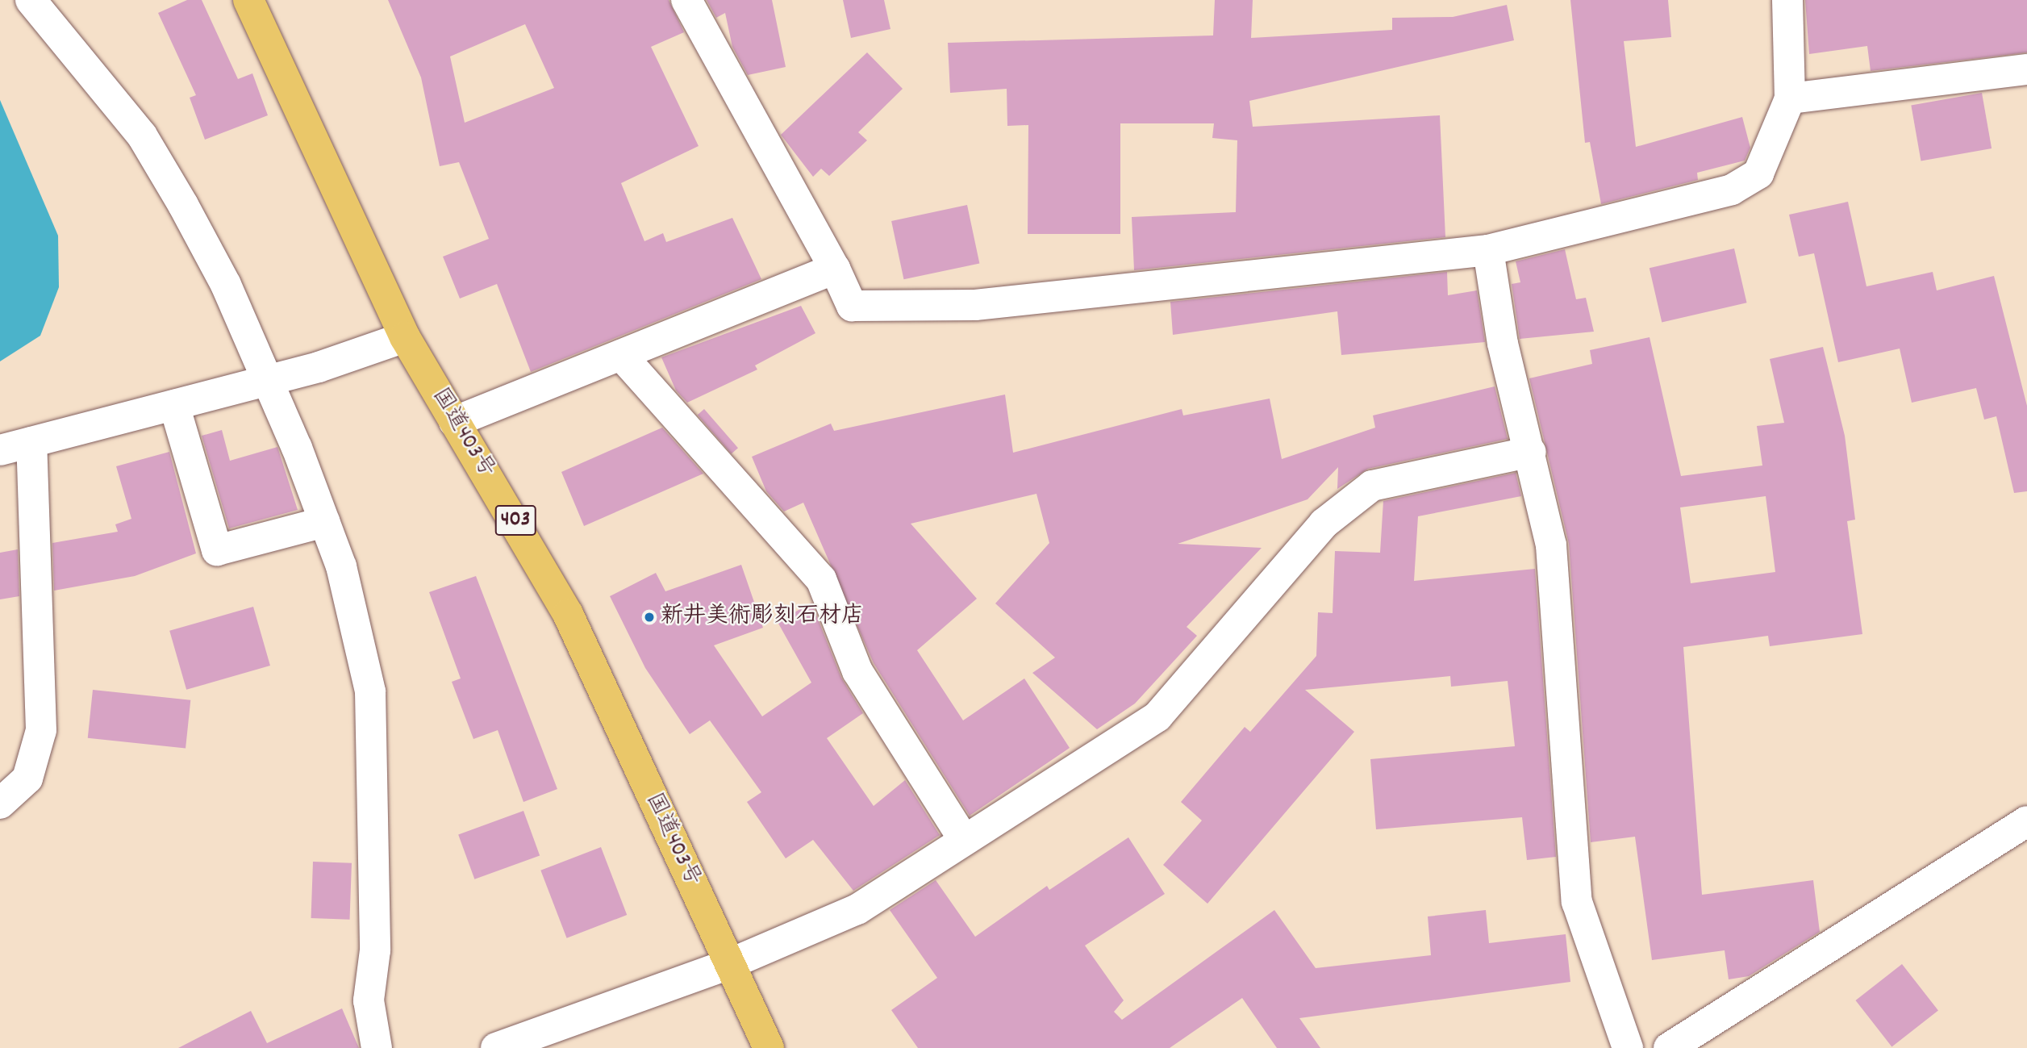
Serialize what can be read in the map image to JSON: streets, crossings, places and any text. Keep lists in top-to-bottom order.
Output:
{
  "streets": {
    "highway": ["国道403号", "403"]
  },
  "places": ["新井美術彫刻石材店"]
}
